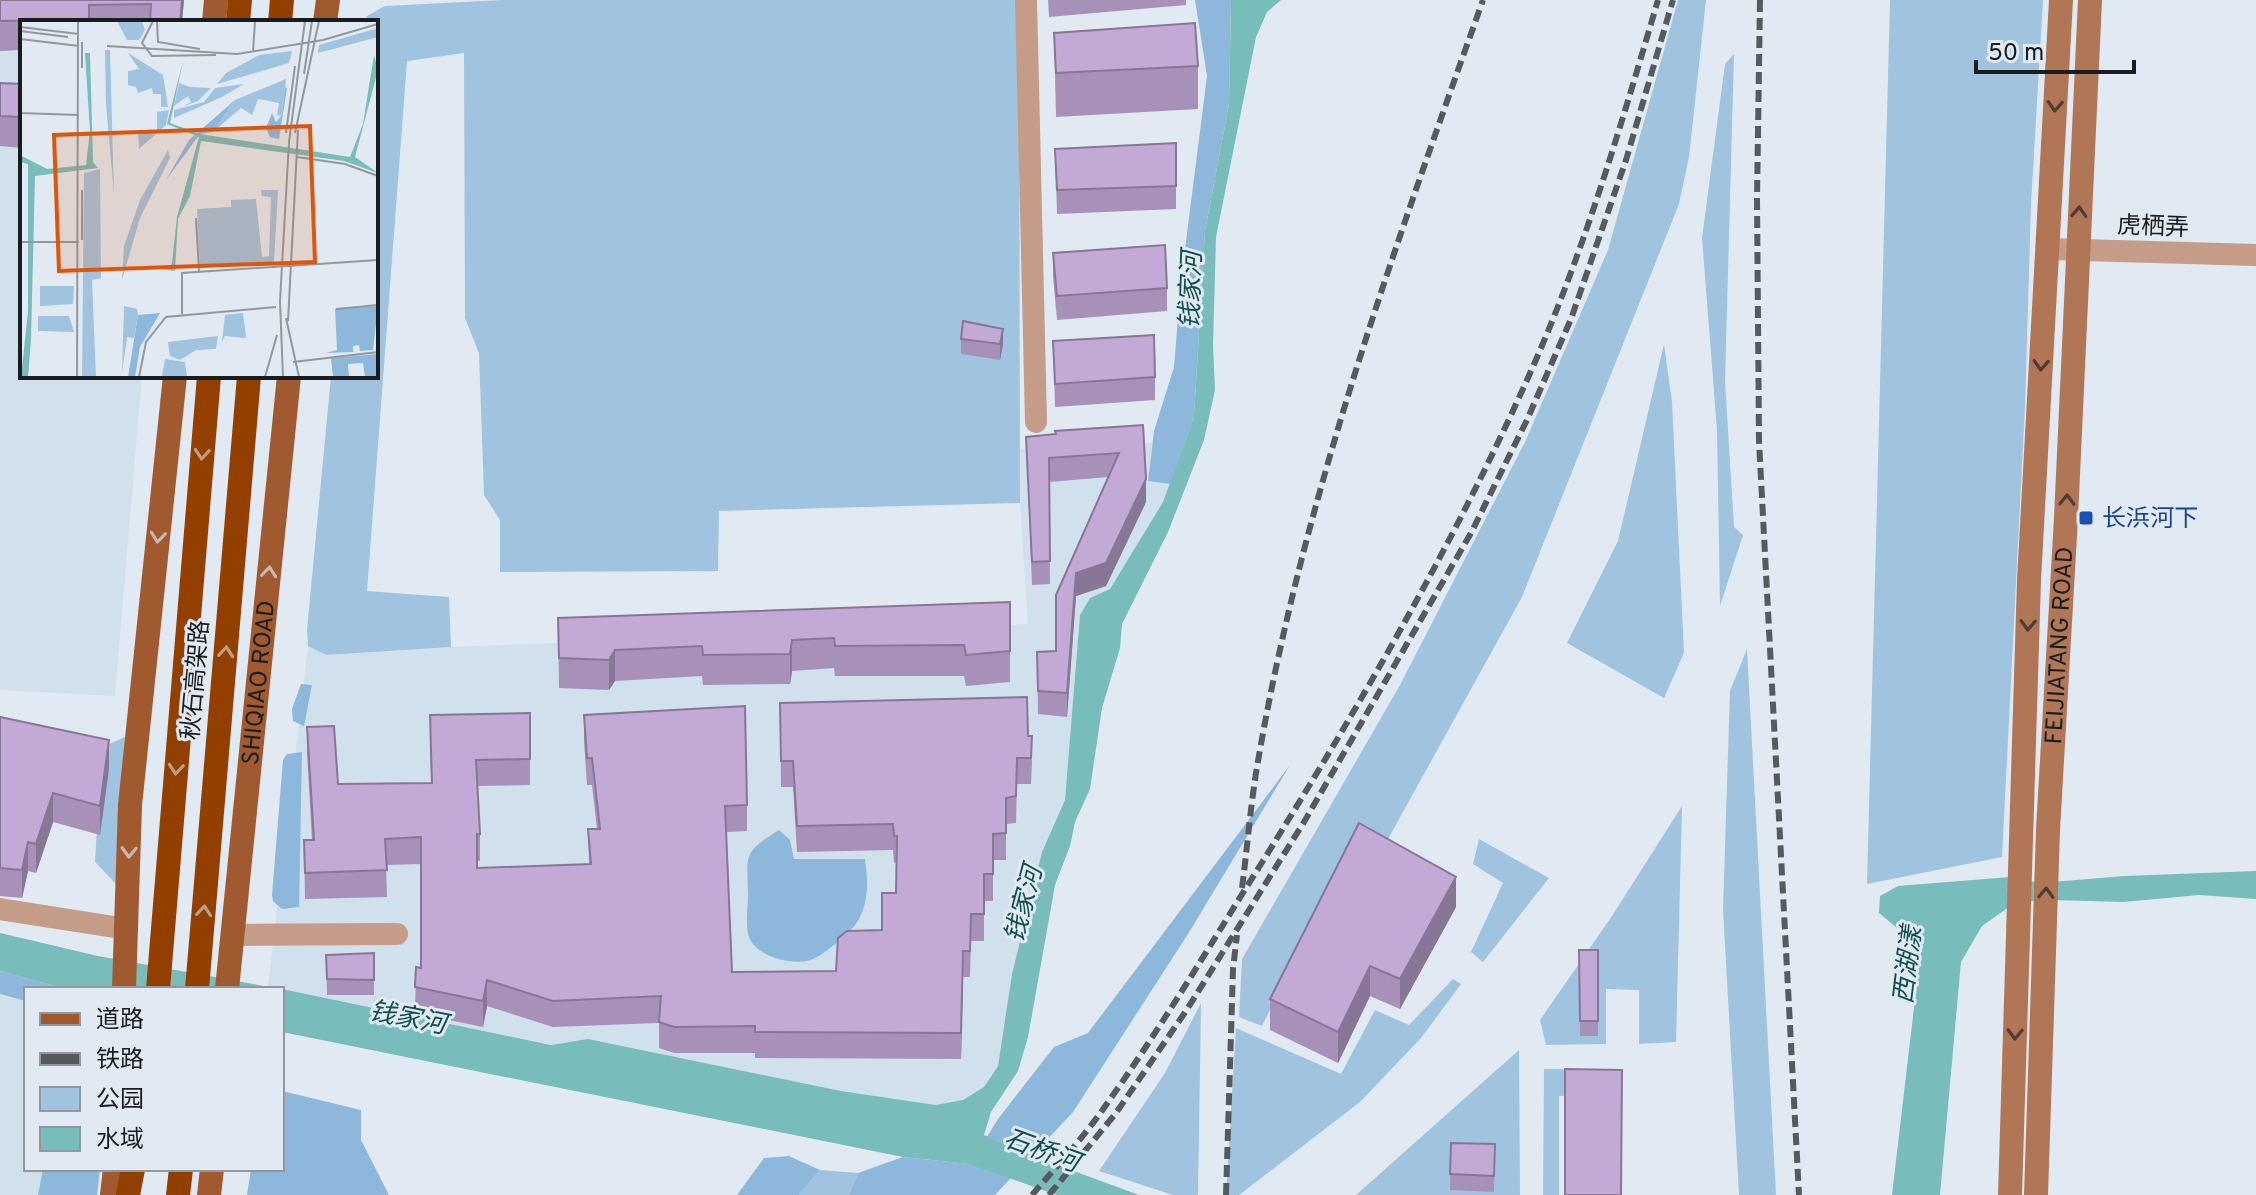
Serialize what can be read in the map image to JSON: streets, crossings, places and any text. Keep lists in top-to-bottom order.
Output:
{
  "streets": {
    "highway": ["秋石高架路"],
    "main road": ["SHIQIAO ROAD"],
    "street": ["虎栖弄", "FEIJIATANG ROAD"]
  },
  "crossings": [
    ["虎栖弄", "FEIJIATANG ROAD"]
  ],
  "water": ["钱家河", "西湖漾", "石桥河"],
  "places": {
    "transit": ["长浜河下"]
  },
  "legend": [
    "道路",
    "铁路",
    "公园",
    "水域"
  ],
  "scale_bar": "50 m"
}
